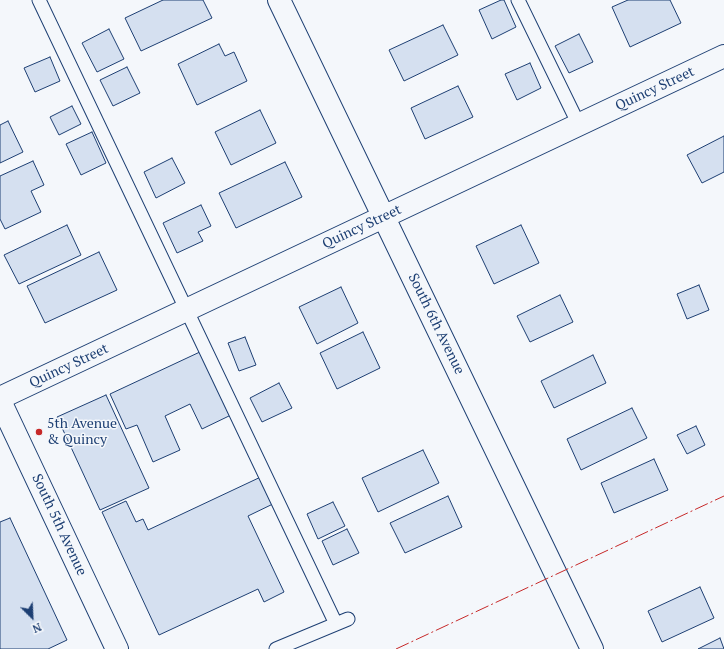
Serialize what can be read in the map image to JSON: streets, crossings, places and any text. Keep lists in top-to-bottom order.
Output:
{
  "streets": {
    "street": ["Quincy Street", "South 6th Avenue", "South 5th Avenue"]
  },
  "crossings": [
    ["Quincy Street", "South 6th Avenue"],
    ["Quincy Street", "South 5th Avenue"]
  ],
  "places": ["5th Avenue & Quincy"],
  "north": "bottom right"
}
